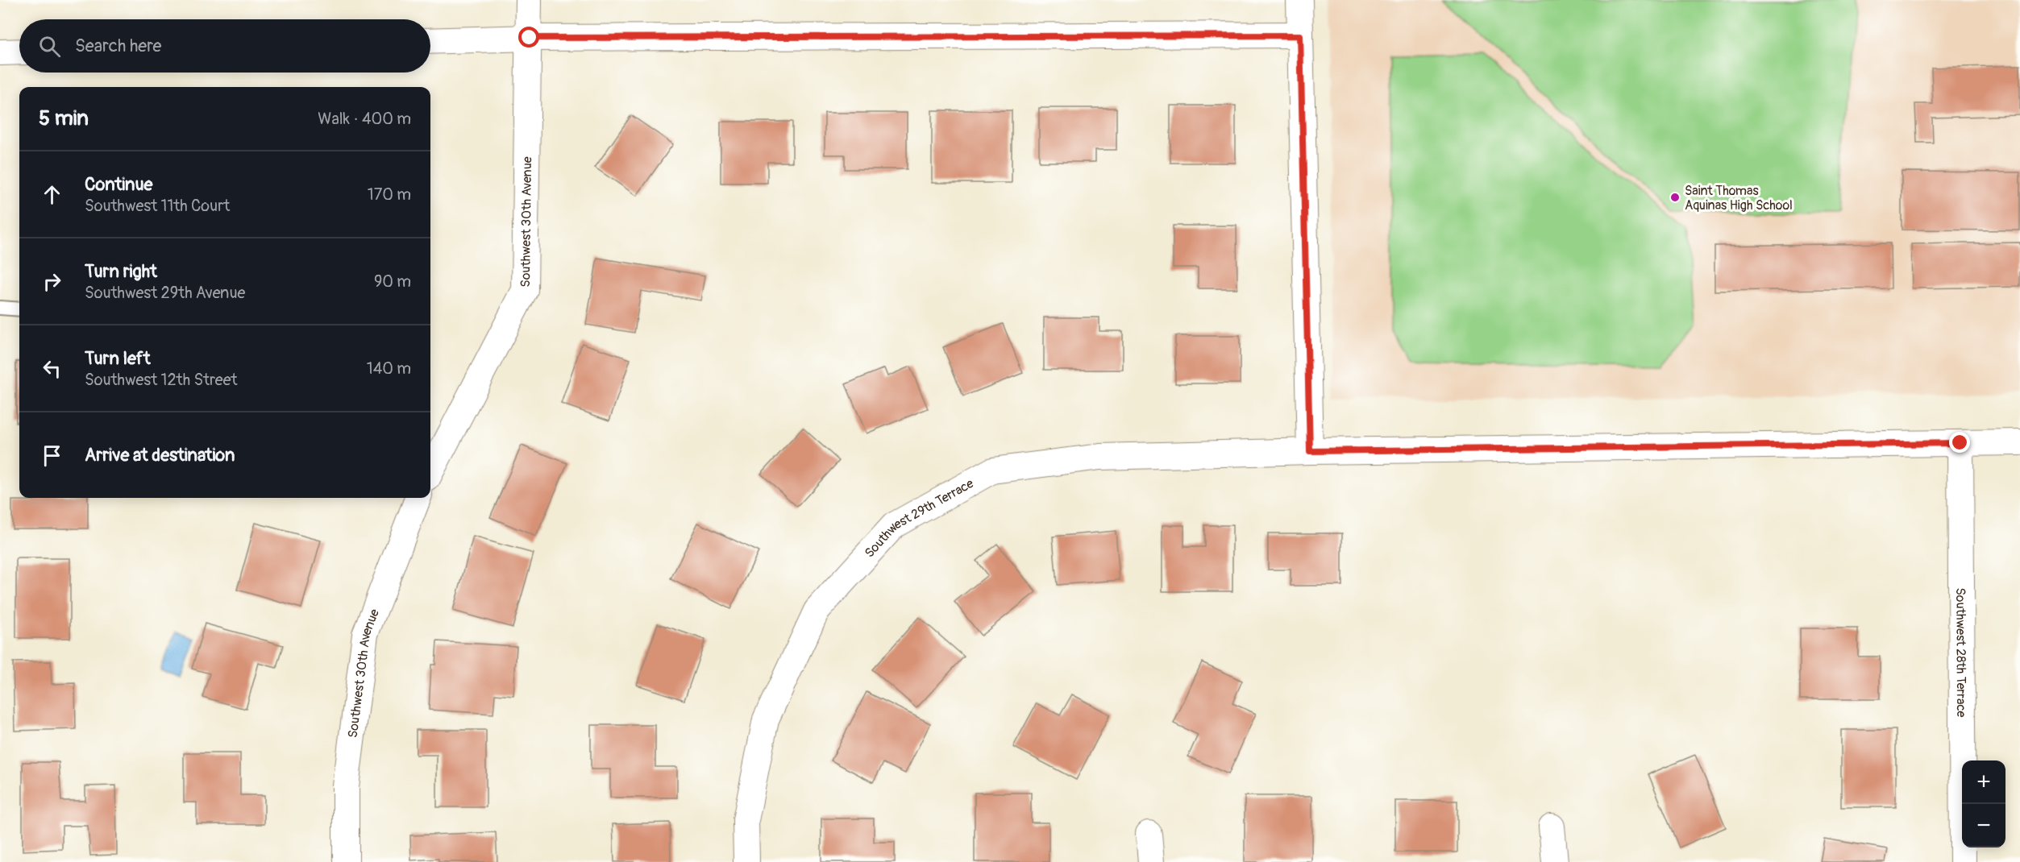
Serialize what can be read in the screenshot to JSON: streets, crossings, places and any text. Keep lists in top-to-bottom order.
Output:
{
  "streets": {
    "street": ["Southwest 30th Avenue", "Southwest 29th Terrace", "Southwest 28th Terrace"]
  },
  "crossings": [
    ["Southwest 29th Terrace", "Southwest 28th Terrace"]
  ],
  "places": ["Saint Thomas Aquinas High School"],
  "page": {
    "search": "Search here",
    "heading": ["5 min", "Walk · 400 m"],
    "list": [
      ["Continue", "Southwest 11th Court", "170 m"],
      ["Turn right", "Southwest 29th Avenue", "90 m"],
      ["Turn left", "Southwest 12th Street", "140 m"],
      "Arrive at destination"
    ],
    "map_buttons": ["+", "−"]
  }
}
